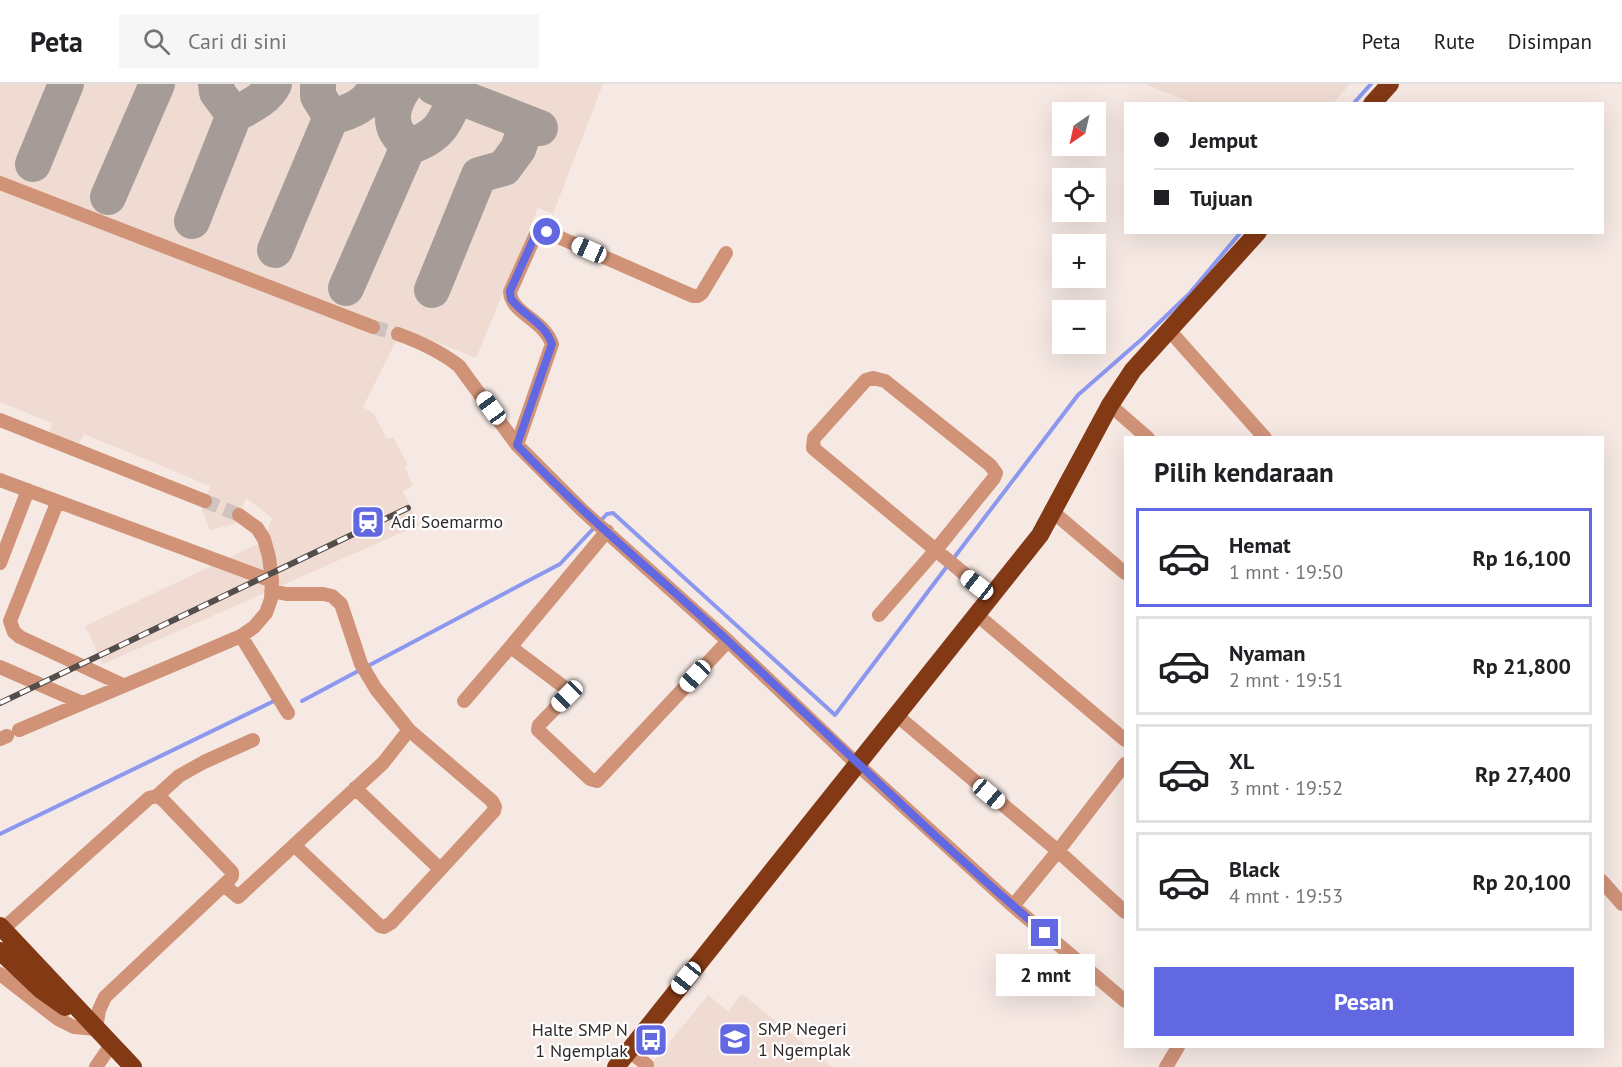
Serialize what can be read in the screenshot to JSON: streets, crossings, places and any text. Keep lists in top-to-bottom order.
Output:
{
  "places": {
    "station": ["Adi Soemarmo"],
    "school or university": ["SMP Negeri 1 Ngemplak"],
    "bus stop": ["Halte SMP N 1 Ngemplak"]
  },
  "north": "bottom left",
  "page": {
    "header": "Peta",
    "search": "Cari di sini",
    "nav": ["Peta", "Rute", "Disimpan"],
    "map_buttons": ["+", "−"],
    "banner": ["Jemput", "Tujuan"],
    "heading": "Pilih kendaraan",
    "list": [
      {
        "name": "Hemat",
        "note": "1 mnt · 19:50",
        "value": "Rp 16,100"
      },
      {
        "name": "Nyaman",
        "note": "2 mnt · 19:51",
        "value": "Rp 21,800"
      },
      {
        "name": "XL",
        "note": "3 mnt · 19:52",
        "value": "Rp 27,400"
      },
      {
        "name": "Black",
        "note": "4 mnt · 19:53",
        "value": "Rp 20,100"
      }
    ],
    "bubble": "2 mnt",
    "buttons": "Pesan"
  }
}
